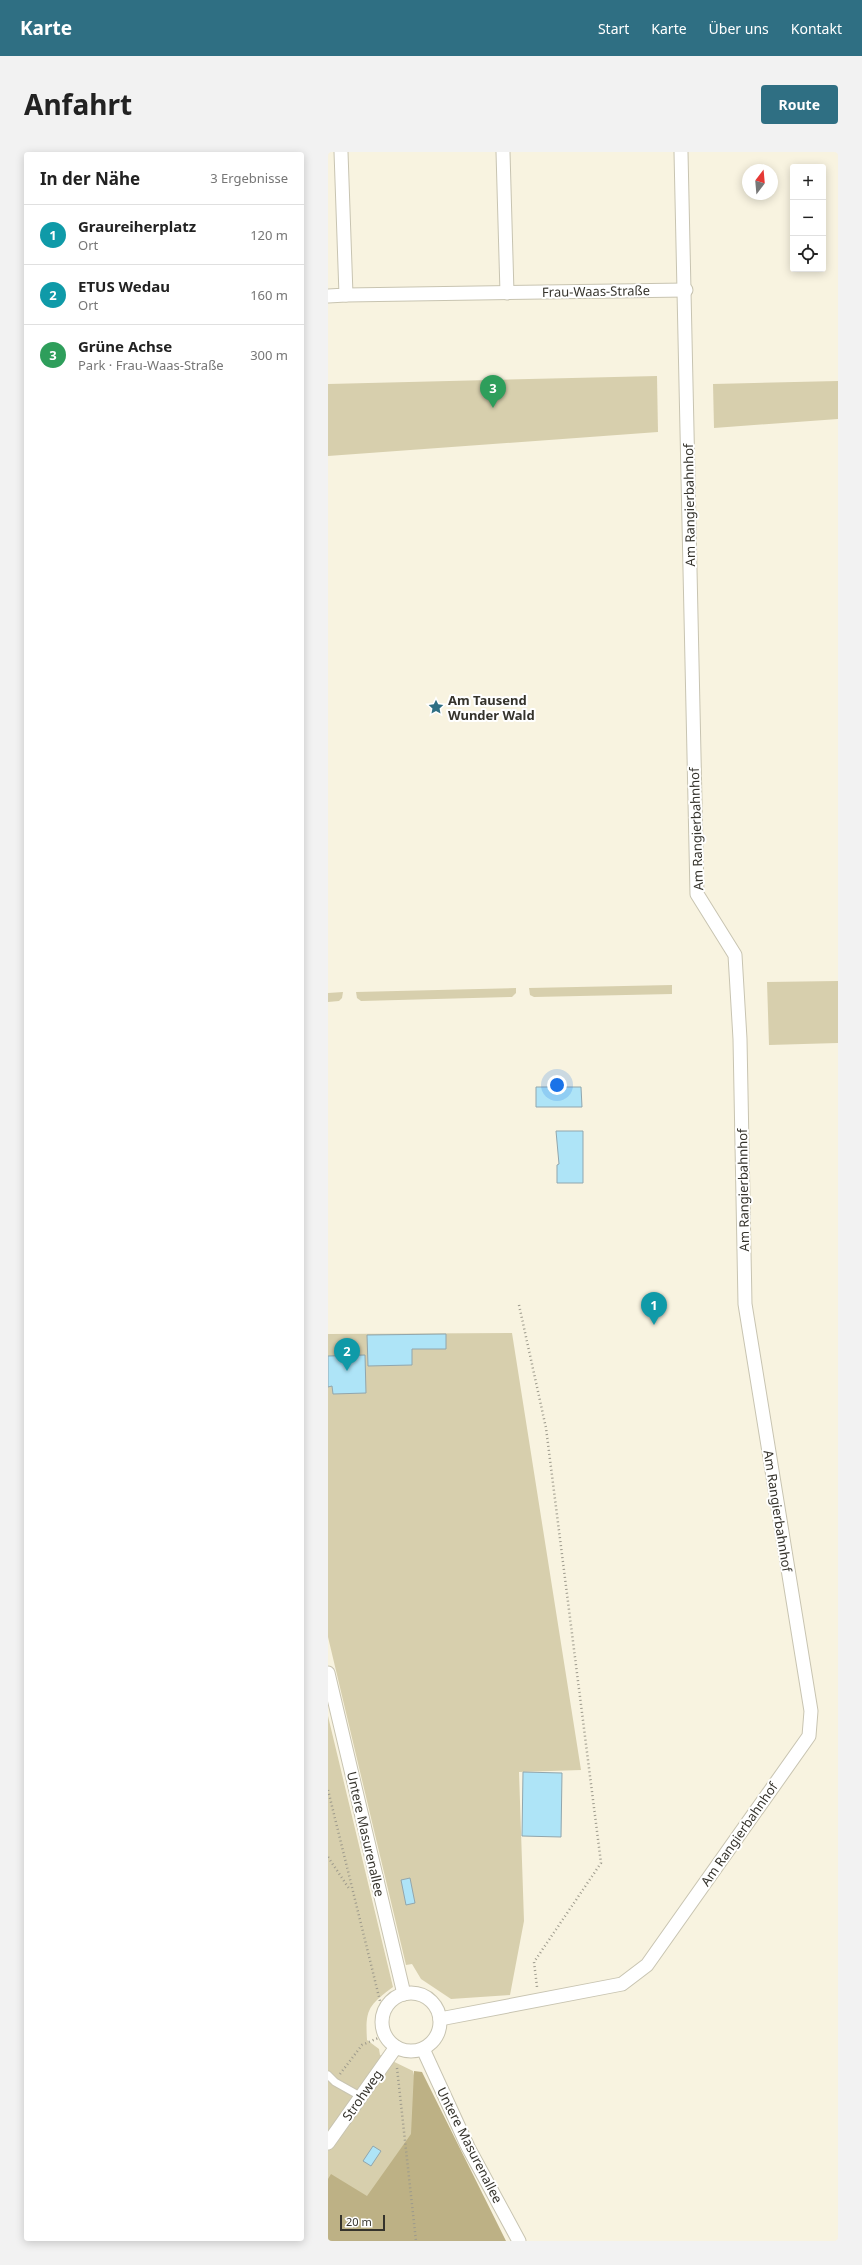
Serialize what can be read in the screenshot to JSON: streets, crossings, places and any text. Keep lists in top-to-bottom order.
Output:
{
  "streets": {
    "street": [
      "Frau-Waas-Straße",
      "Am Rangierbahnhof",
      "Untere Masurenallee",
      "Strohweg"
    ]
  },
  "crossings": [
    ["Frau-Waas-Straße", "Am Rangierbahnhof"],
    ["Am Rangierbahnhof", "Untere Masurenallee"],
    ["Am Rangierbahnhof", "Strohweg"],
    ["Untere Masurenallee", "Strohweg"]
  ],
  "places": {
    "place": ["Am Tausend Wunder Wald"]
  },
  "scale_bar": "20 m",
  "north": "top",
  "page": {
    "header": "Karte",
    "nav": [
      "Start",
      "Karte",
      "Über uns",
      "Kontakt"
    ],
    "title": "Anfahrt",
    "buttons": "Route",
    "heading": ["In der Nähe", "3 Ergebnisse"],
    "map_buttons": ["+", "−"],
    "list": [
      {
        "mark": "1",
        "name": "Graureiherplatz",
        "note": "Ort",
        "value": "120 m"
      },
      {
        "mark": "2",
        "name": "ETUS Wedau",
        "note": "Ort",
        "value": "160 m"
      },
      {
        "mark": "3",
        "name": "Grüne Achse",
        "note": "Park · Frau-Waas-Straße",
        "value": "300 m"
      }
    ],
    "pins": ["3", "1", "2"],
    "scale": "20 m"
  }
}
